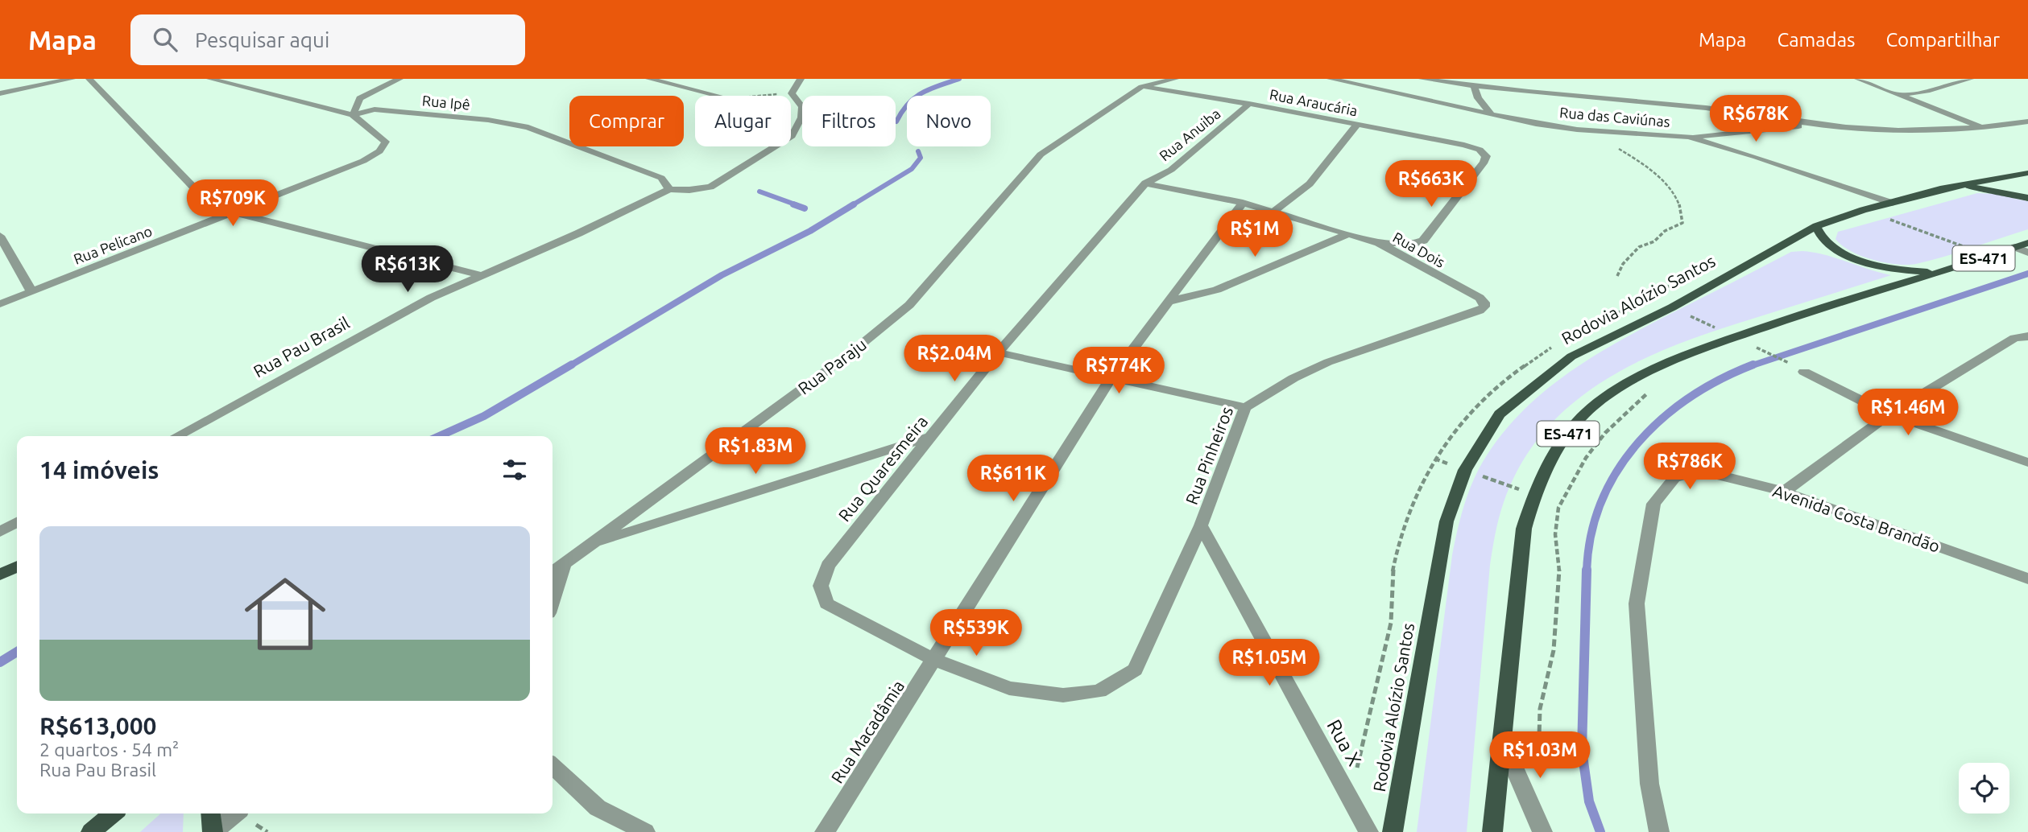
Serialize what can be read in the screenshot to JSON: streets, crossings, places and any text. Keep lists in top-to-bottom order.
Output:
{
  "streets": {
    "main road": ["ES-471", "Rodovia Aloízio Santos"],
    "street": [
      "Rua Ipê",
      "Rua Araucária",
      "Rua das Caviúnas",
      "Rua Anuiba",
      "Rua Pelicano",
      "Rua Dois",
      "Rua Pau Brasil",
      "Rua Paraju",
      "Rua Pinheiros",
      "Rua Quaresmeira",
      "Avenida Costa Brandão",
      "Rua Macadâmia",
      "Rua X"
    ]
  },
  "crossings": [
    ["Rua Ipê", "Rua Pelicano"],
    ["Rua Ipê", "Rua Pau Brasil"],
    ["Rua Araucária", "Rua Anuiba"],
    ["Rua Araucária", "Rua Dois"],
    ["Rua Araucária", "Rua Paraju"],
    ["Rua das Caviúnas", "Rodovia Aloízio Santos"],
    ["Rua Anuiba", "Rua Dois"],
    ["Rua Anuiba", "Rua Quaresmeira"],
    ["Rua Dois", "Rua Pinheiros"],
    ["Rua Dois", "Rua Quaresmeira"],
    ["Rua Dois", "Rua Macadâmia"],
    ["Rua Pinheiros", "Rua Quaresmeira"],
    ["Rua Pinheiros", "Rua Macadâmia"],
    ["Rua Pinheiros", "Rua X"],
    ["Rua Quaresmeira", "Rua Macadâmia"]
  ],
  "page": {
    "header": "Mapa",
    "search": "Pesquisar aqui",
    "nav": ["Mapa", "Camadas", "Compartilhar"],
    "price": [
      "R$678K",
      "R$663K",
      "R$709K",
      "R$1M",
      "R$613K",
      "R$2.04M",
      "R$774K",
      "R$1.46M",
      "R$1.83M",
      "R$786K",
      "R$611K",
      "R$539K",
      "R$1.05M",
      "R$1.03M"
    ],
    "chip": [
      "Comprar",
      "Alugar",
      "Filtros",
      "Novo"
    ],
    "heading": "14 imóveis",
    "list": [
      {
        "name": "R$613,000",
        "note": "2 quartos · 54 m² · Rua Pau Brasil"
      }
    ]
  }
}
